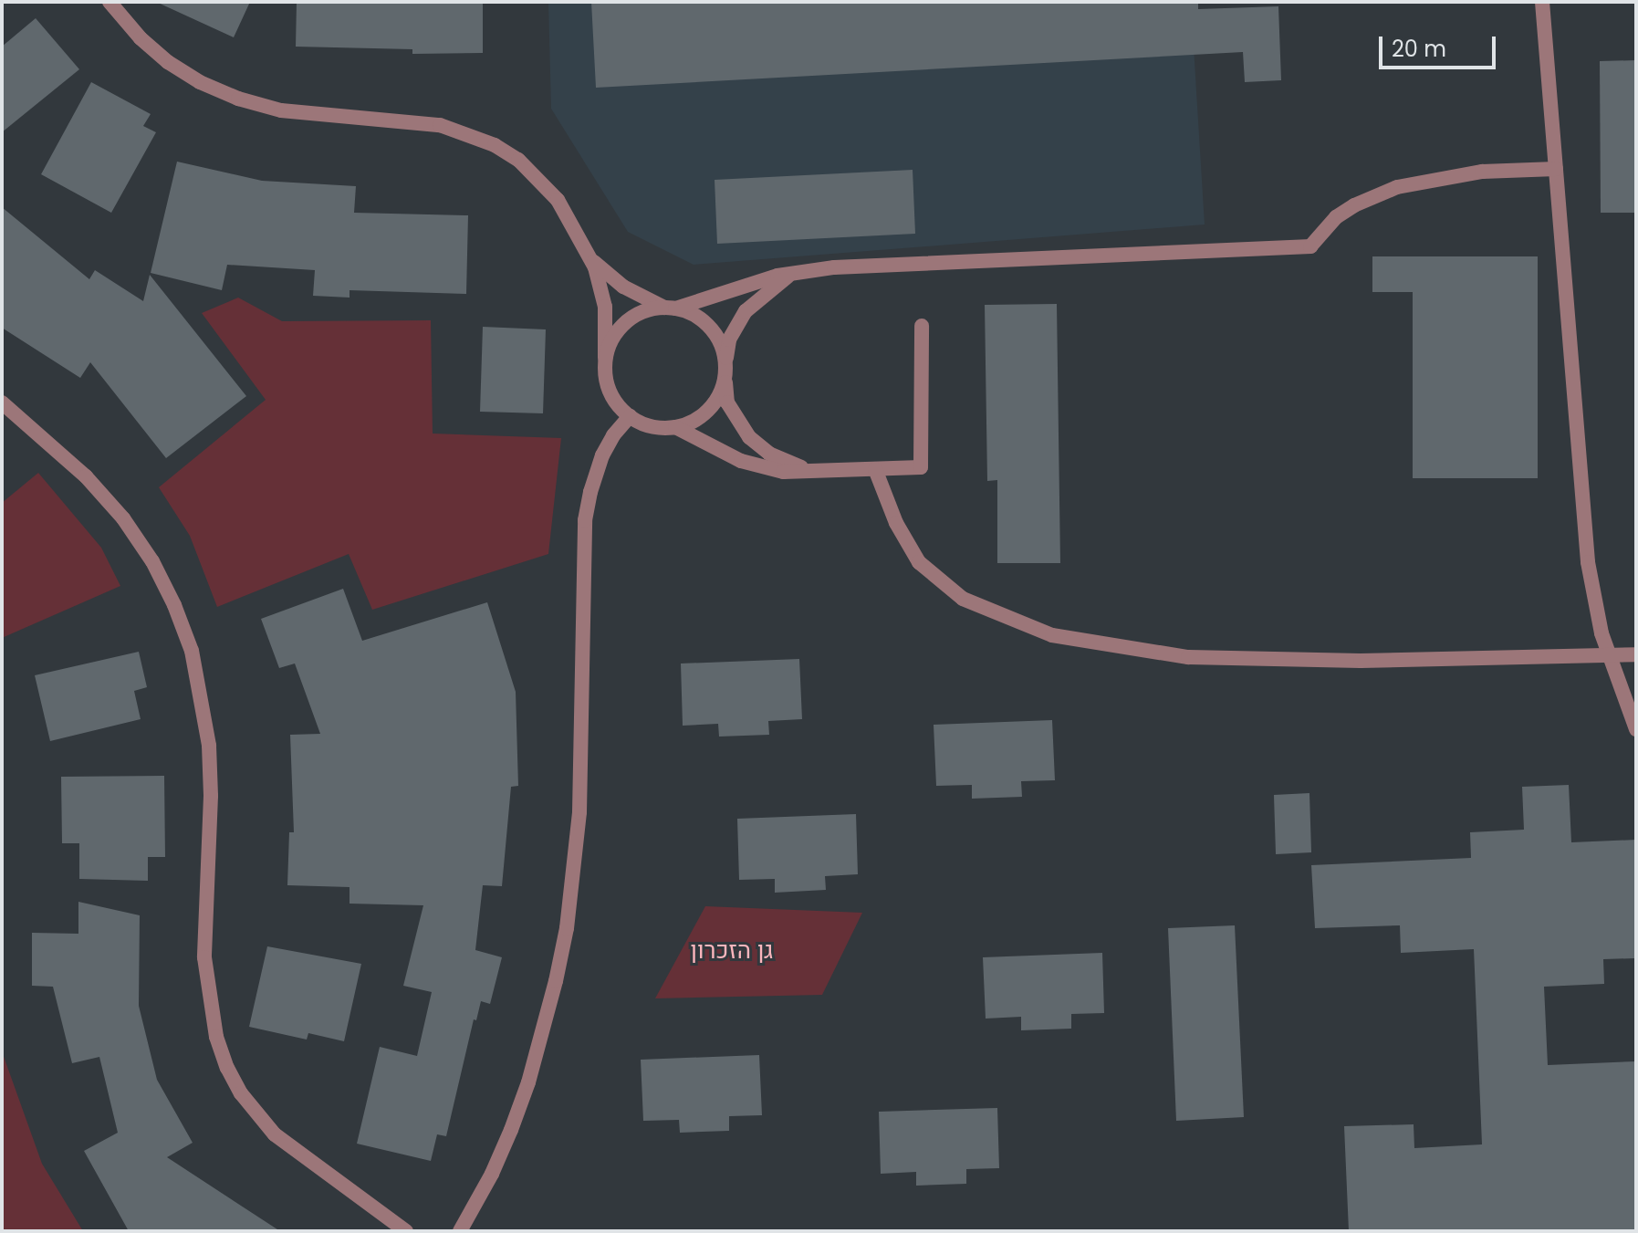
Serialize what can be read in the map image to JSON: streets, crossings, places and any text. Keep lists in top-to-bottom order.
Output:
{
  "parks": ["גן הזכרון"],
  "scale_bar": "20 m"
}
